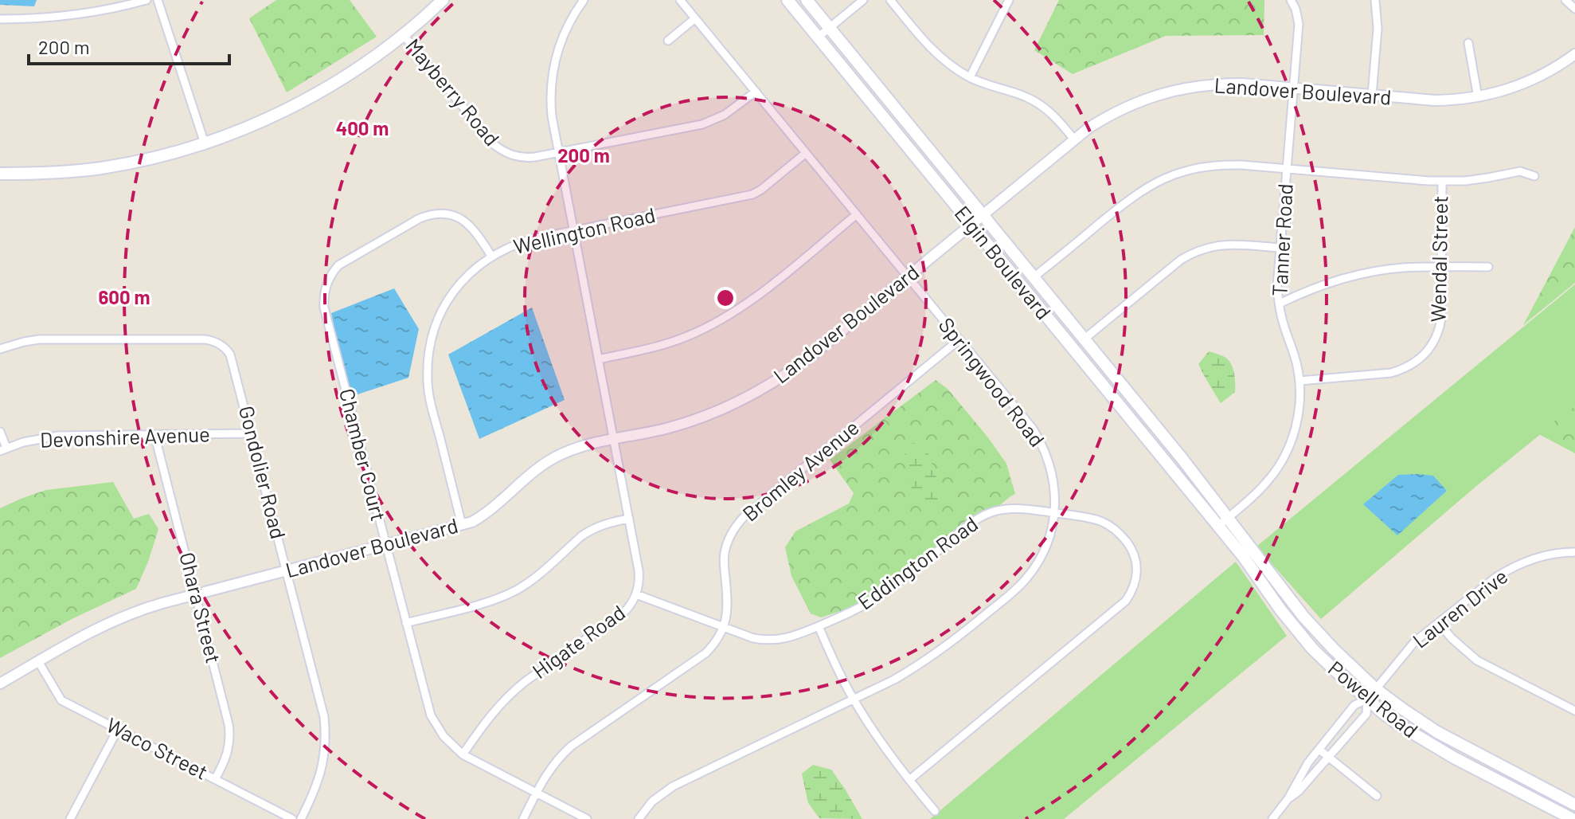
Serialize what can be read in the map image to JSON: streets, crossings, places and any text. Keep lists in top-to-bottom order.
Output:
{
  "streets": {
    "main road": ["Elgin Boulevard", "Powell Road"],
    "street": [
      "Landover Boulevard",
      "Mayberry Road",
      "Wellington Road",
      "Tanner Road",
      "Wendal Street",
      "Springwood Road",
      "Devonshire Avenue",
      "Chamber Court",
      "Bromley Avenue",
      "Gondolier Road",
      "Eddington Road",
      "Ohara Street",
      "Lauren Drive",
      "Higate Road",
      "Waco Street"
    ]
  },
  "crossings": [
    ["Landover Boulevard", "Wellington Road"],
    ["Landover Boulevard", "Tanner Road"],
    ["Landover Boulevard", "Elgin Boulevard"],
    ["Landover Boulevard", "Springwood Road"],
    ["Landover Boulevard", "Chamber Court"],
    ["Landover Boulevard", "Gondolier Road"],
    ["Landover Boulevard", "Ohara Street"],
    ["Landover Boulevard", "Higate Road"],
    ["Landover Boulevard", "Waco Street"],
    ["Mayberry Road", "Springwood Road"],
    ["Wellington Road", "Springwood Road"],
    ["Wellington Road", "Chamber Court"],
    ["Wellington Road", "Higate Road"],
    ["Tanner Road", "Wendal Street"],
    ["Tanner Road", "Elgin Boulevard"],
    ["Tanner Road", "Powell Road"],
    ["Elgin Boulevard", "Powell Road"],
    ["Springwood Road", "Bromley Avenue"],
    ["Springwood Road", "Eddington Road"],
    ["Devonshire Avenue", "Gondolier Road"],
    ["Devonshire Avenue", "Ohara Street"],
    ["Chamber Court", "Bromley Avenue"],
    ["Chamber Court", "Higate Road"],
    ["Bromley Avenue", "Eddington Road"],
    ["Eddington Road", "Higate Road"],
    ["Ohara Street", "Waco Street"],
    ["Lauren Drive", "Powell Road"]
  ],
  "scale_bar": "200 m",
  "rings": ["400 m", "200 m", "600 m"]
}
